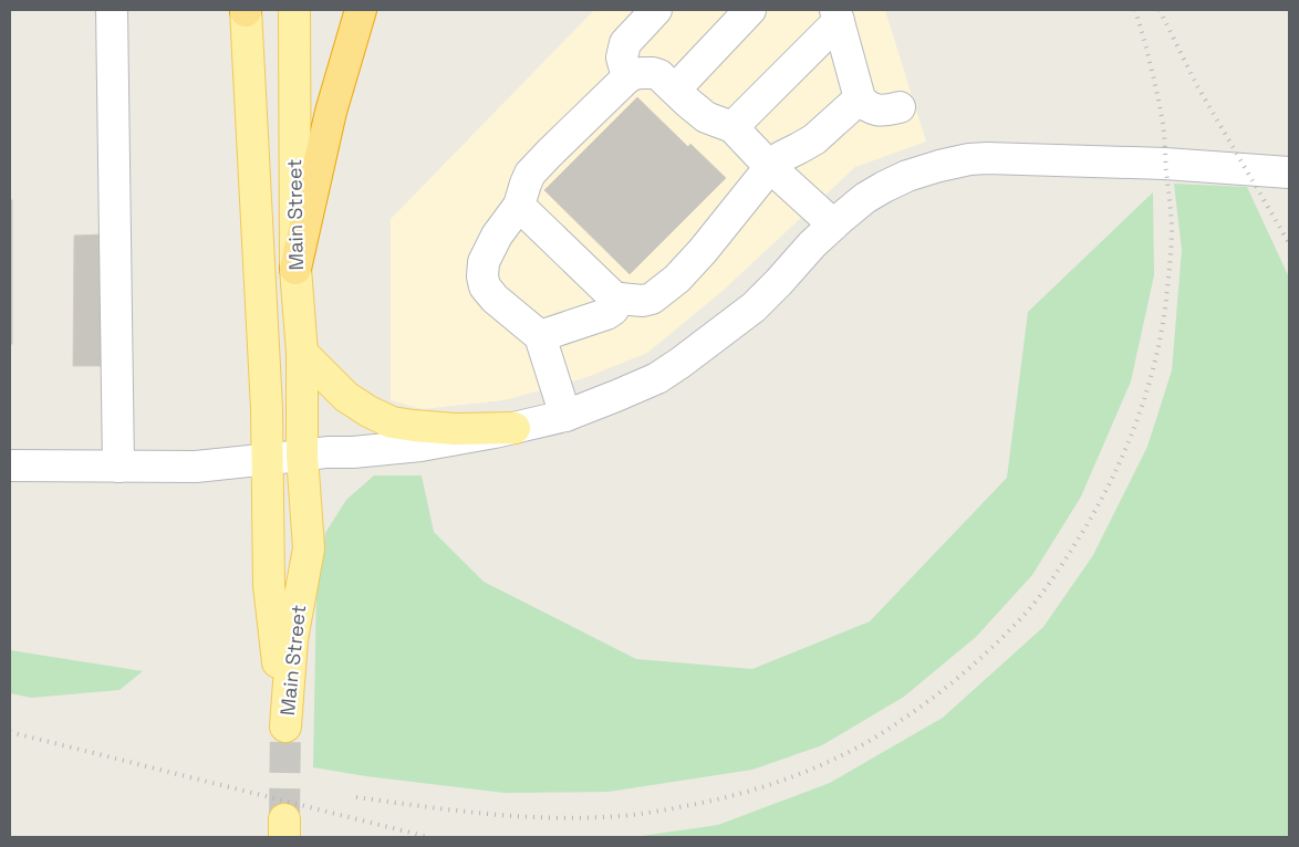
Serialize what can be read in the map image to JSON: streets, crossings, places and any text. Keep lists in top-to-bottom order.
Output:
{
  "streets": {
    "main road": ["Main Street"]
  }
}
